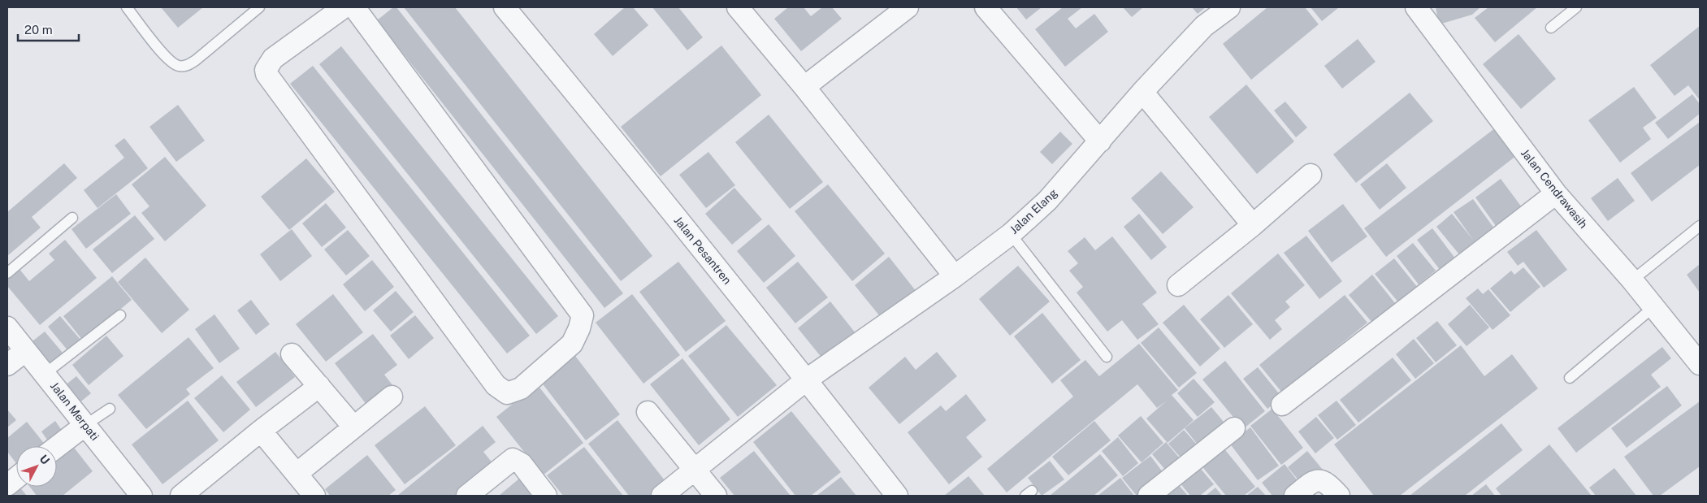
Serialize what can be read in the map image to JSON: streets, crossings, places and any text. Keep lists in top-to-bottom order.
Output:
{
  "streets": {
    "street": [
      "Jalan Cendrawasih",
      "Jalan Elang",
      "Jalan Pesantren",
      "Jalan Merpati"
    ]
  },
  "crossings": [
    ["Jalan Elang", "Jalan Pesantren"]
  ],
  "scale_bar": "20 m",
  "north": "top right"
}
